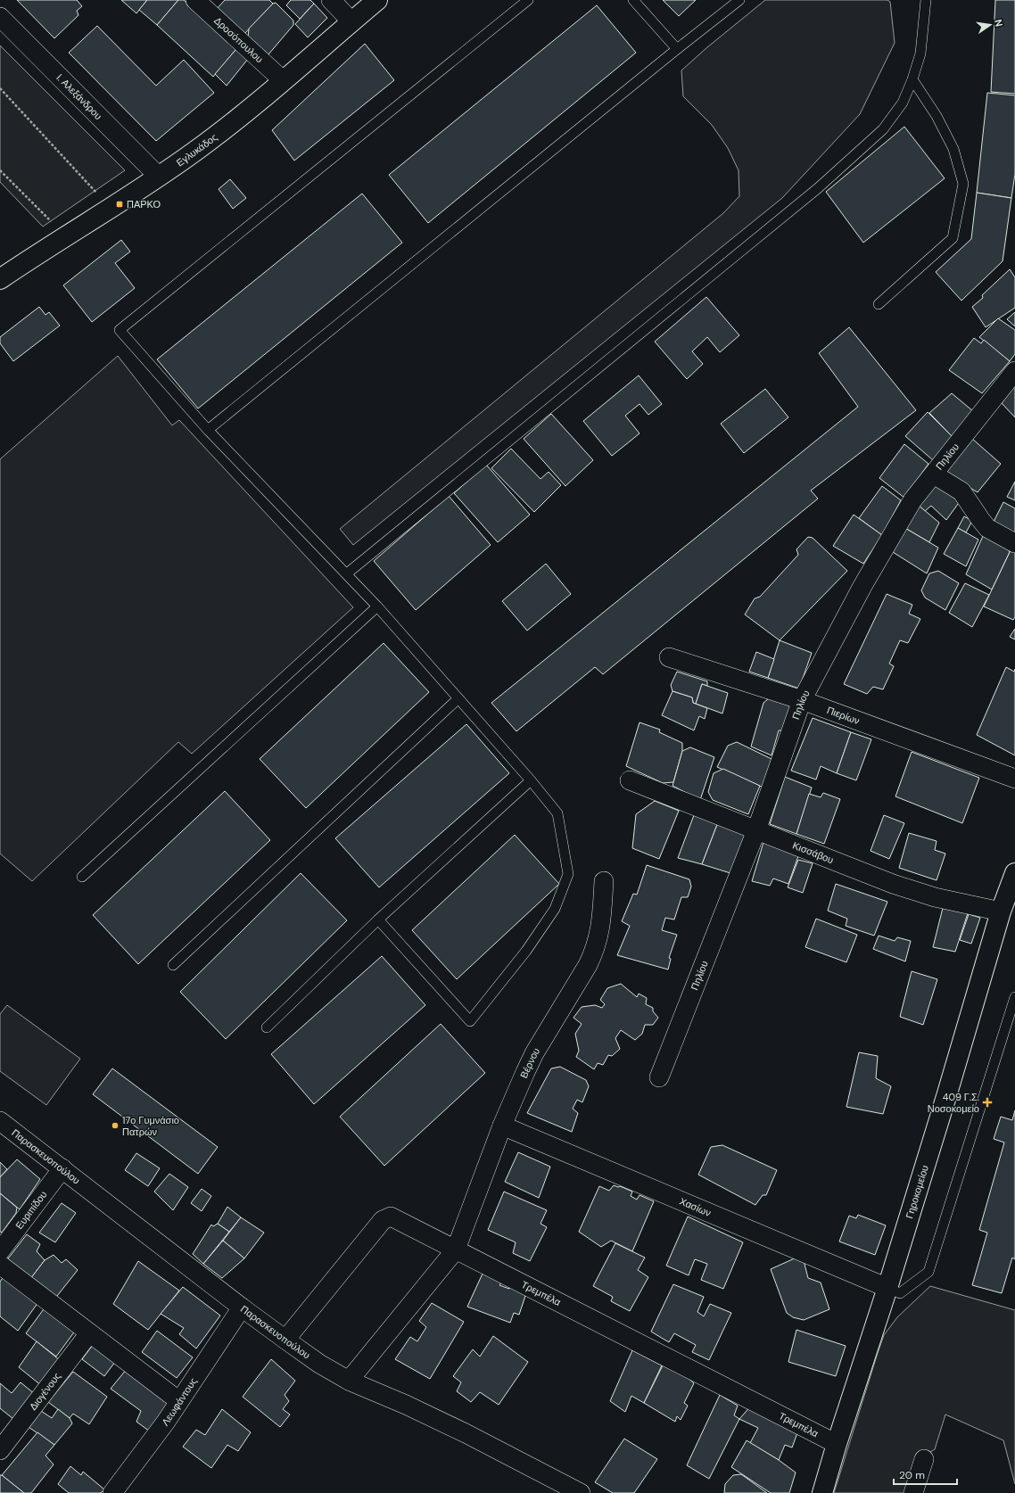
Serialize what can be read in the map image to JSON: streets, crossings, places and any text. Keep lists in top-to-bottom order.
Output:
{
  "streets": {
    "main road": ["Εγλυκάδος", "Γηροκομείου"],
    "street": [
      "Δροσόπουλου",
      "Ι. Αλεξάνδρου",
      "Πηλίου",
      "Πιερίων",
      "Κισσάβου",
      "Βέρνου",
      "Παρασκευοπούλου",
      "Χασίων",
      "Ευριπίδου",
      "Τρεμπέλα",
      "Διογένους",
      "Λεωφάντους"
    ]
  },
  "crossings": [
    ["Δροσόπουλου", "Εγλυκάδος"],
    ["Ι. Αλεξάνδρου", "Εγλυκάδος"],
    ["Πηλίου", "Πιερίων"],
    ["Πηλίου", "Κισσάβου"],
    ["Κισσάβου", "Γηροκομείου"],
    ["Βέρνου", "Παρασκευοπούλου"],
    ["Βέρνου", "Χασίων"],
    ["Βέρνου", "Τρεμπέλα"],
    ["Παρασκευοπούλου", "Ευριπίδου"],
    ["Παρασκευοπούλου", "Τρεμπέλα"],
    ["Παρασκευοπούλου", "Λεωφάντους"],
    ["Γηροκομείου", "Χασίων"],
    ["Γηροκομείου", "Τρεμπέλα"]
  ],
  "places": {
    "transit": ["ΠΑΡΚΟ"],
    "health": ["409 Γ.Σ. Νοσοκομείο"],
    "other": ["17ο Γυμνάσιο Πατρών"]
  },
  "scale_bar": "20 m",
  "north": "right"
}
